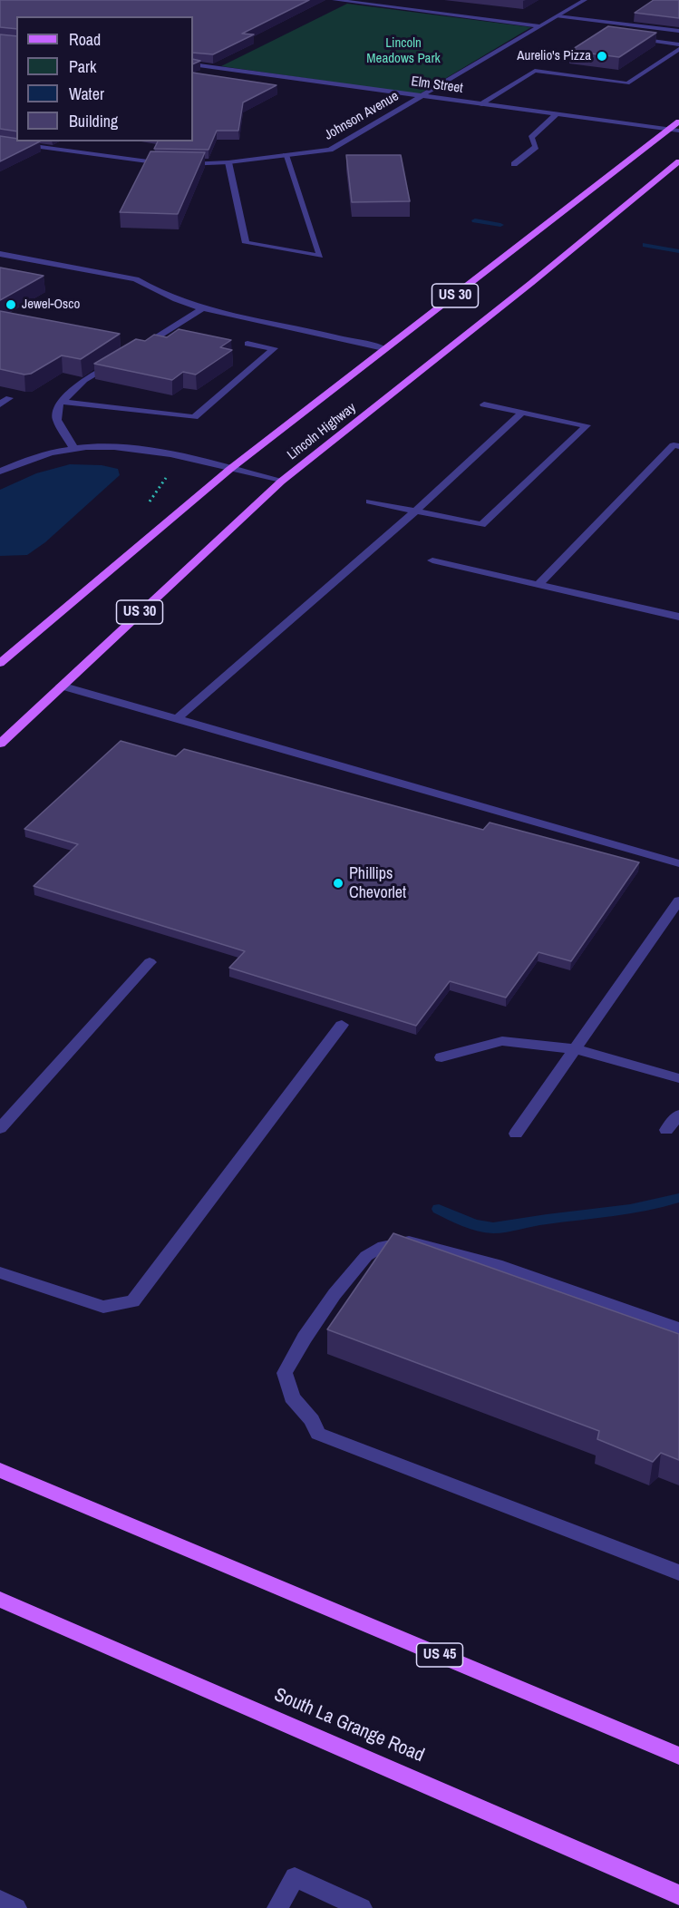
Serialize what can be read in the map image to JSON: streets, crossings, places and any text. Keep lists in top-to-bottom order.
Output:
{
  "streets": {
    "main road": [
      "US 30",
      "Lincoln Highway",
      "US 45",
      "South La Grange Road"
    ],
    "street": ["Elm Street", "Johnson Avenue"]
  },
  "crossings": [
    ["Elm Street", "Johnson Avenue"],
    ["Elm Street", "Lincoln Highway"]
  ],
  "parks": ["Lincoln Meadows Park"],
  "places": ["Aurelio's Pizza", "Jewel-Osco", "Phillips Chevorlet"],
  "legend": [
    "Road",
    "Park",
    "Water",
    "Building"
  ]
}
